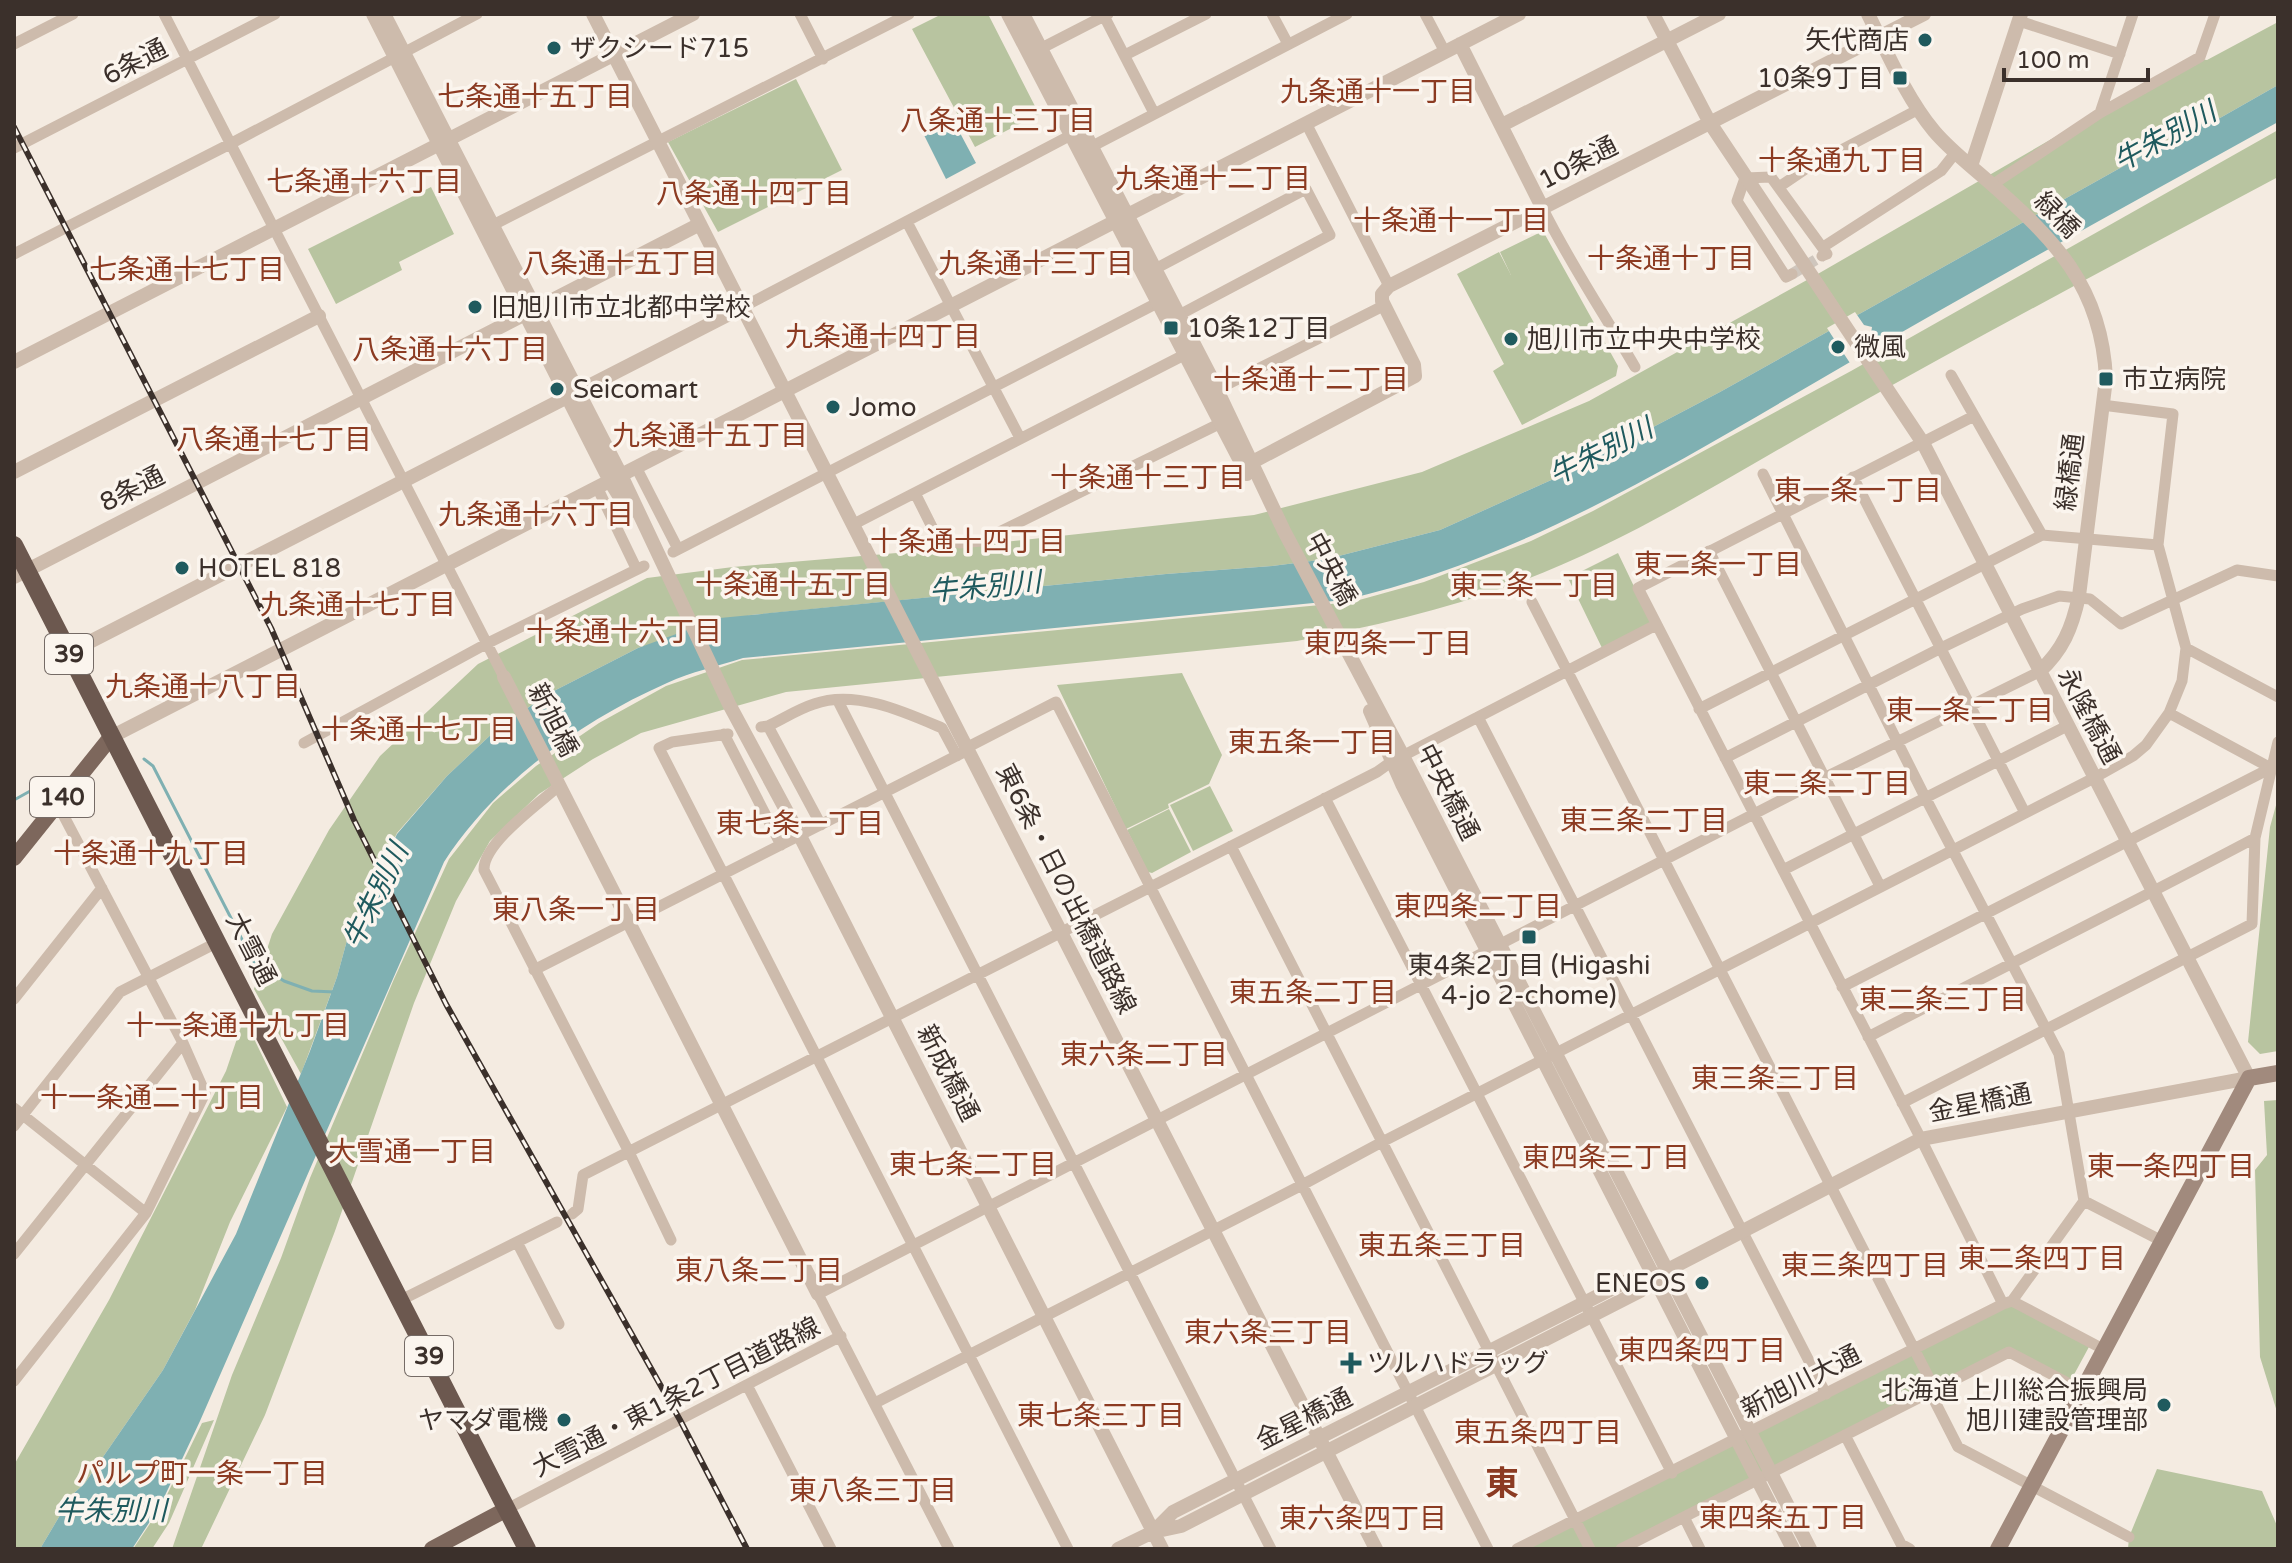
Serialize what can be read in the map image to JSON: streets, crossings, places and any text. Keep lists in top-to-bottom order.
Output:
{
  "streets": {
    "highway": ["39", "大雪通"],
    "main road": ["140"],
    "street": [
      "6条通",
      "10条通",
      "緑橋",
      "緑橋通",
      "8条通",
      "中央橋",
      "永隆橋通",
      "新旭橋",
      "中央橋通",
      "東6条・日の出橋道路線",
      "新成橋通",
      "金星橋通",
      "新旭川大通",
      "大雪通・東1条2丁目道路線"
    ]
  },
  "crossings": [
    ["緑橋", "緑橋通"],
    ["緑橋通", "永隆橋通"],
    ["緑橋通", "大雪通・東1条2丁目道路線"],
    ["8条通", "大雪通"],
    ["中央橋", "中央橋通"],
    ["永隆橋通", "金星橋通"],
    ["永隆橋通", "大雪通・東1条2丁目道路線"],
    ["新旭橋", "大雪通・東1条2丁目道路線"],
    ["中央橋通", "金星橋通"],
    ["中央橋通", "新旭川大通"],
    ["中央橋通", "大雪通・東1条2丁目道路線"],
    ["140", "大雪通"],
    ["東6条・日の出橋道路線", "金星橋通"],
    ["東6条・日の出橋道路線", "大雪通・東1条2丁目道路線"],
    ["大雪通", "大雪通・東1条2丁目道路線"],
    ["新成橋通", "金星橋通"],
    ["新成橋通", "大雪通・東1条2丁目道路線"]
  ],
  "districts": [
    "九条通十一丁目",
    "七条通十五丁目",
    "八条通十三丁目",
    "十条通九丁目",
    "九条通十二丁目",
    "七条通十六丁目",
    "八条通十四丁目",
    "十条通十一丁目",
    "十条通十丁目",
    "八条通十五丁目",
    "九条通十三丁目",
    "七条通十七丁目",
    "九条通十四丁目",
    "八条通十六丁目",
    "十条通十二丁目",
    "九条通十五丁目",
    "八条通十七丁目",
    "十条通十三丁目",
    "東一条一丁目",
    "九条通十六丁目",
    "十条通十四丁目",
    "東二条一丁目",
    "十条通十五丁目",
    "東三条一丁目",
    "九条通十七丁目",
    "十条通十六丁目",
    "東四条一丁目",
    "九条通十八丁目",
    "東一条二丁目",
    "十条通十七丁目",
    "東五条一丁目",
    "東二条二丁目",
    "東三条二丁目",
    "東七条一丁目",
    "十条通十九丁目",
    "東四条二丁目",
    "東八条一丁目",
    "東五条二丁目",
    "東二条三丁目",
    "十一条通十九丁目",
    "東六条二丁目",
    "東三条三丁目",
    "十一条通二十丁目",
    "大雪通一丁目",
    "東四条三丁目",
    "東七条二丁目",
    "東一条四丁目",
    "東五条三丁目",
    "東二条四丁目",
    "東三条四丁目",
    "東八条二丁目",
    "東六条三丁目",
    "東四条四丁目",
    "東七条三丁目",
    "東五条四丁目",
    "パルプ町一条一丁目",
    "東",
    "東八条三丁目",
    "東四条五丁目",
    "東六条四丁目"
  ],
  "water": ["牛朱別川"],
  "places": {
    "other": [
      "矢代商店",
      "ザクシード715",
      "旧旭川市立北都中学校",
      "旭川市立中央中学校",
      "微風",
      "Seicomart",
      "Jomo",
      "HOTEL 818",
      "ENEOS",
      "北海道 上川総合振興局 旭川建設管理部",
      "ヤマダ電機"
    ],
    "transit": [
      "10条9丁目",
      "10条12丁目",
      "市立病院",
      "東4条2丁目 (Higashi 4-jo 2-chome)"
    ],
    "health": ["ツルハドラッグ"]
  },
  "scale_bar": "100 m"
}
